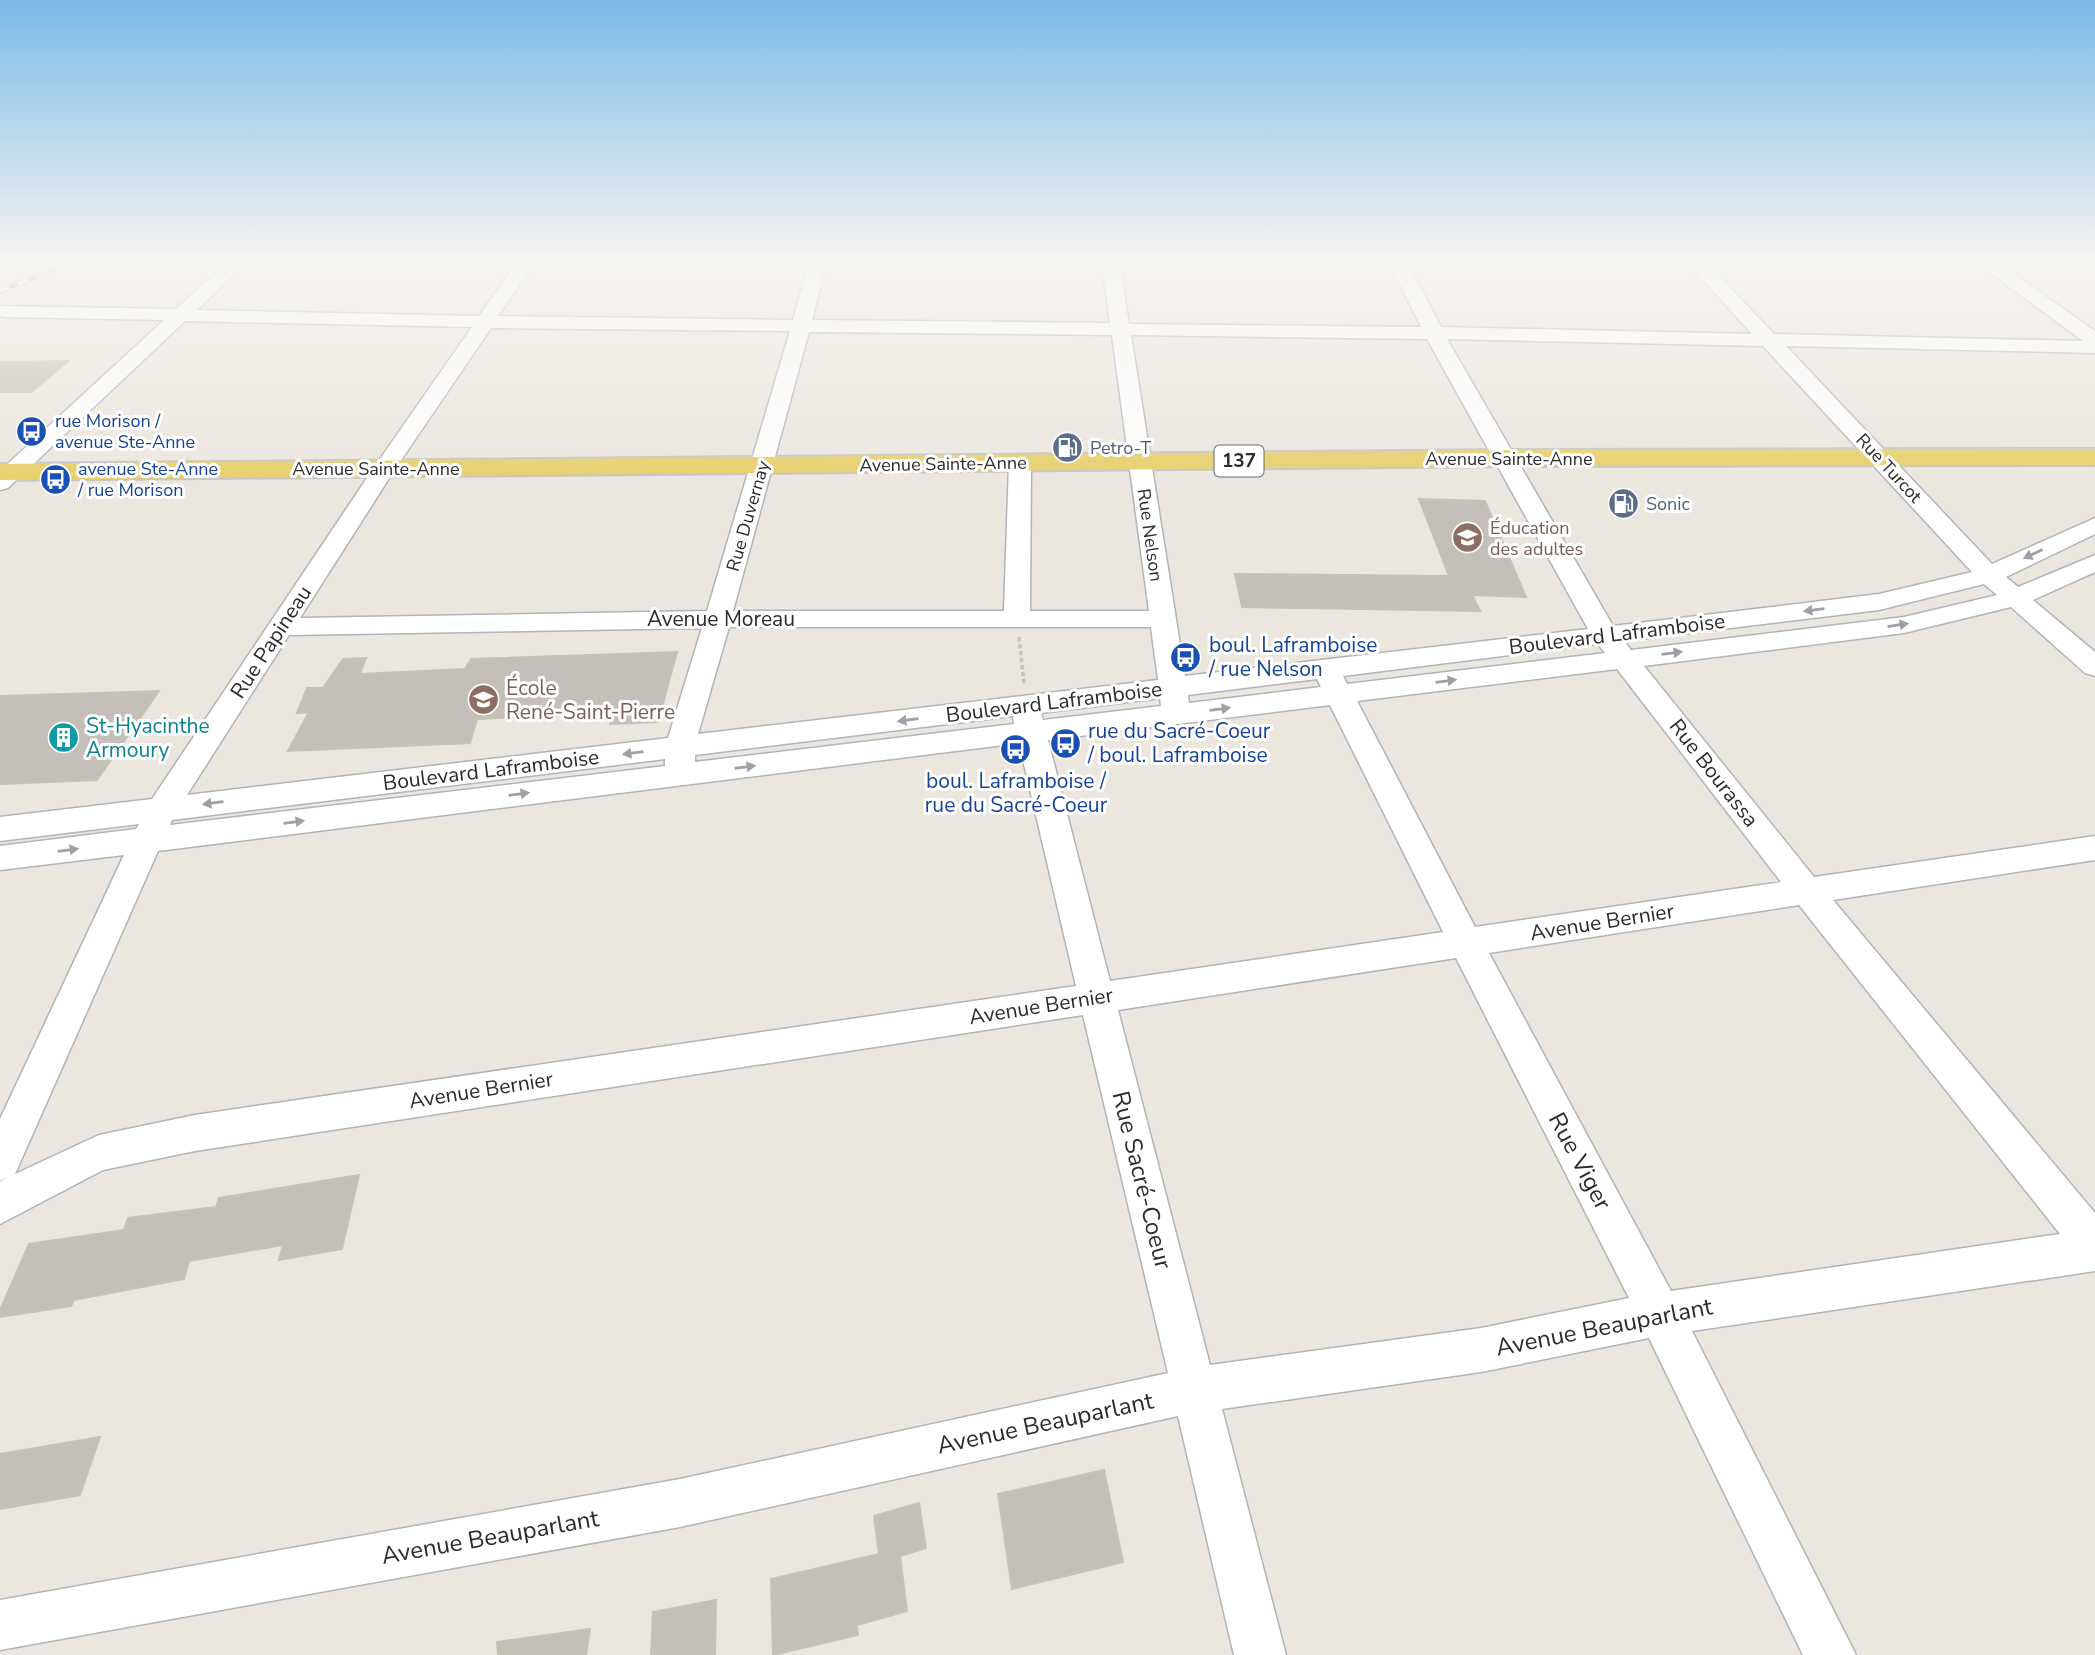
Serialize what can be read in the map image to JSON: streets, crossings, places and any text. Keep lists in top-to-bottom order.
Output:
{
  "streets": {
    "main road": ["Avenue Sainte-Anne", "137"],
    "street": [
      "Rue Turcot",
      "Rue Duvernay",
      "Rue Nelson",
      "Avenue Moreau",
      "Boulevard Laframboise",
      "Rue Papineau",
      "Rue Bourassa",
      "Avenue Bernier",
      "Rue Viger",
      "Rue Sacré-Coeur",
      "Avenue Beauparlant"
    ]
  },
  "crossings": [
    ["Avenue Sainte-Anne", "Rue Turcot"],
    ["Avenue Sainte-Anne", "Rue Duvernay"],
    ["Avenue Sainte-Anne", "Rue Nelson"],
    ["Avenue Sainte-Anne", "Rue Papineau"],
    ["Avenue Sainte-Anne", "Rue Bourassa"],
    ["Rue Turcot", "Boulevard Laframboise"],
    ["Rue Duvernay", "Avenue Moreau"],
    ["Rue Duvernay", "Boulevard Laframboise"],
    ["Rue Nelson", "Avenue Moreau"],
    ["Rue Nelson", "Boulevard Laframboise"],
    ["Avenue Moreau", "Rue Papineau"],
    ["Boulevard Laframboise", "Rue Papineau"],
    ["Boulevard Laframboise", "Rue Bourassa"],
    ["Boulevard Laframboise", "Rue Viger"],
    ["Boulevard Laframboise", "Rue Sacré-Coeur"],
    ["Rue Bourassa", "Avenue Bernier"],
    ["Rue Bourassa", "Avenue Beauparlant"],
    ["Avenue Bernier", "Rue Viger"],
    ["Avenue Bernier", "Rue Sacré-Coeur"],
    ["Rue Viger", "Avenue Beauparlant"],
    ["Rue Sacré-Coeur", "Avenue Beauparlant"]
  ],
  "places": {
    "bus stop": [
      "rue Morison / avenue Ste-Anne",
      "avenue Ste-Anne / rue Morison",
      "boul. Laframboise / rue Nelson",
      "rue du Sacré-Coeur / boul. Laframboise",
      "boul. Laframboise / rue du Sacré-Coeur"
    ],
    "fuel station": ["Petro-T", "Sonic"],
    "school or university": ["Éducation des adultes", "École René-Saint-Pierre"],
    "building": ["St-Hyacinthe Armoury"]
  }
}
